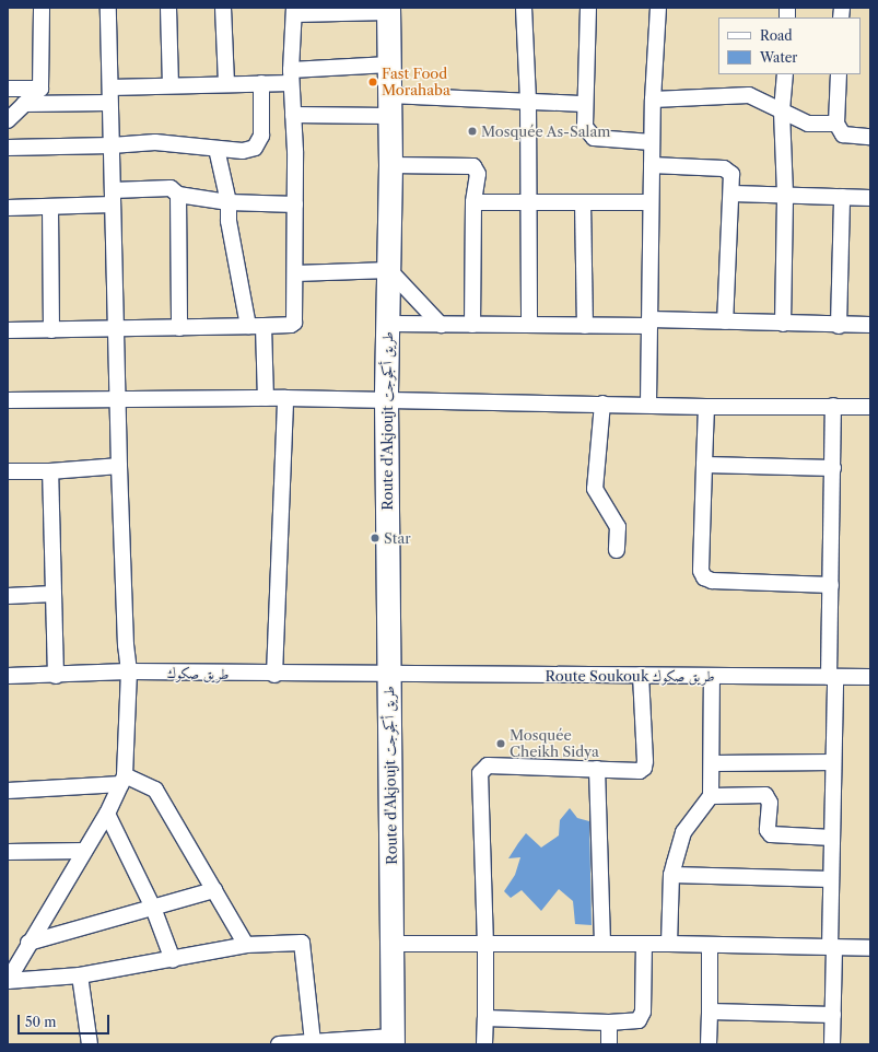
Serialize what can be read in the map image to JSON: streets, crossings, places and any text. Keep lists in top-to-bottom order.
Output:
{
  "streets": {
    "highway": ["Route d'Akjoujt طريق أكجوجت"],
    "street": ["طريق صكوك", "Route Soukouk طريق صكوك"]
  },
  "crossings": [
    ["Route d'Akjoujt طريق أكجوجت", "طريق صكوك"],
    ["Route d'Akjoujt طريق أكجوجت", "Route Soukouk طريق صكوك"],
    ["طريق صكوك", "Route Soukouk طريق صكوك"]
  ],
  "places": [
    "Fast Food Morahaba",
    "Mosquée As-Salam",
    "Star",
    "Mosquée Cheikh Sidya"
  ],
  "legend": ["Road", "Water"],
  "scale_bar": "50 m"
}
